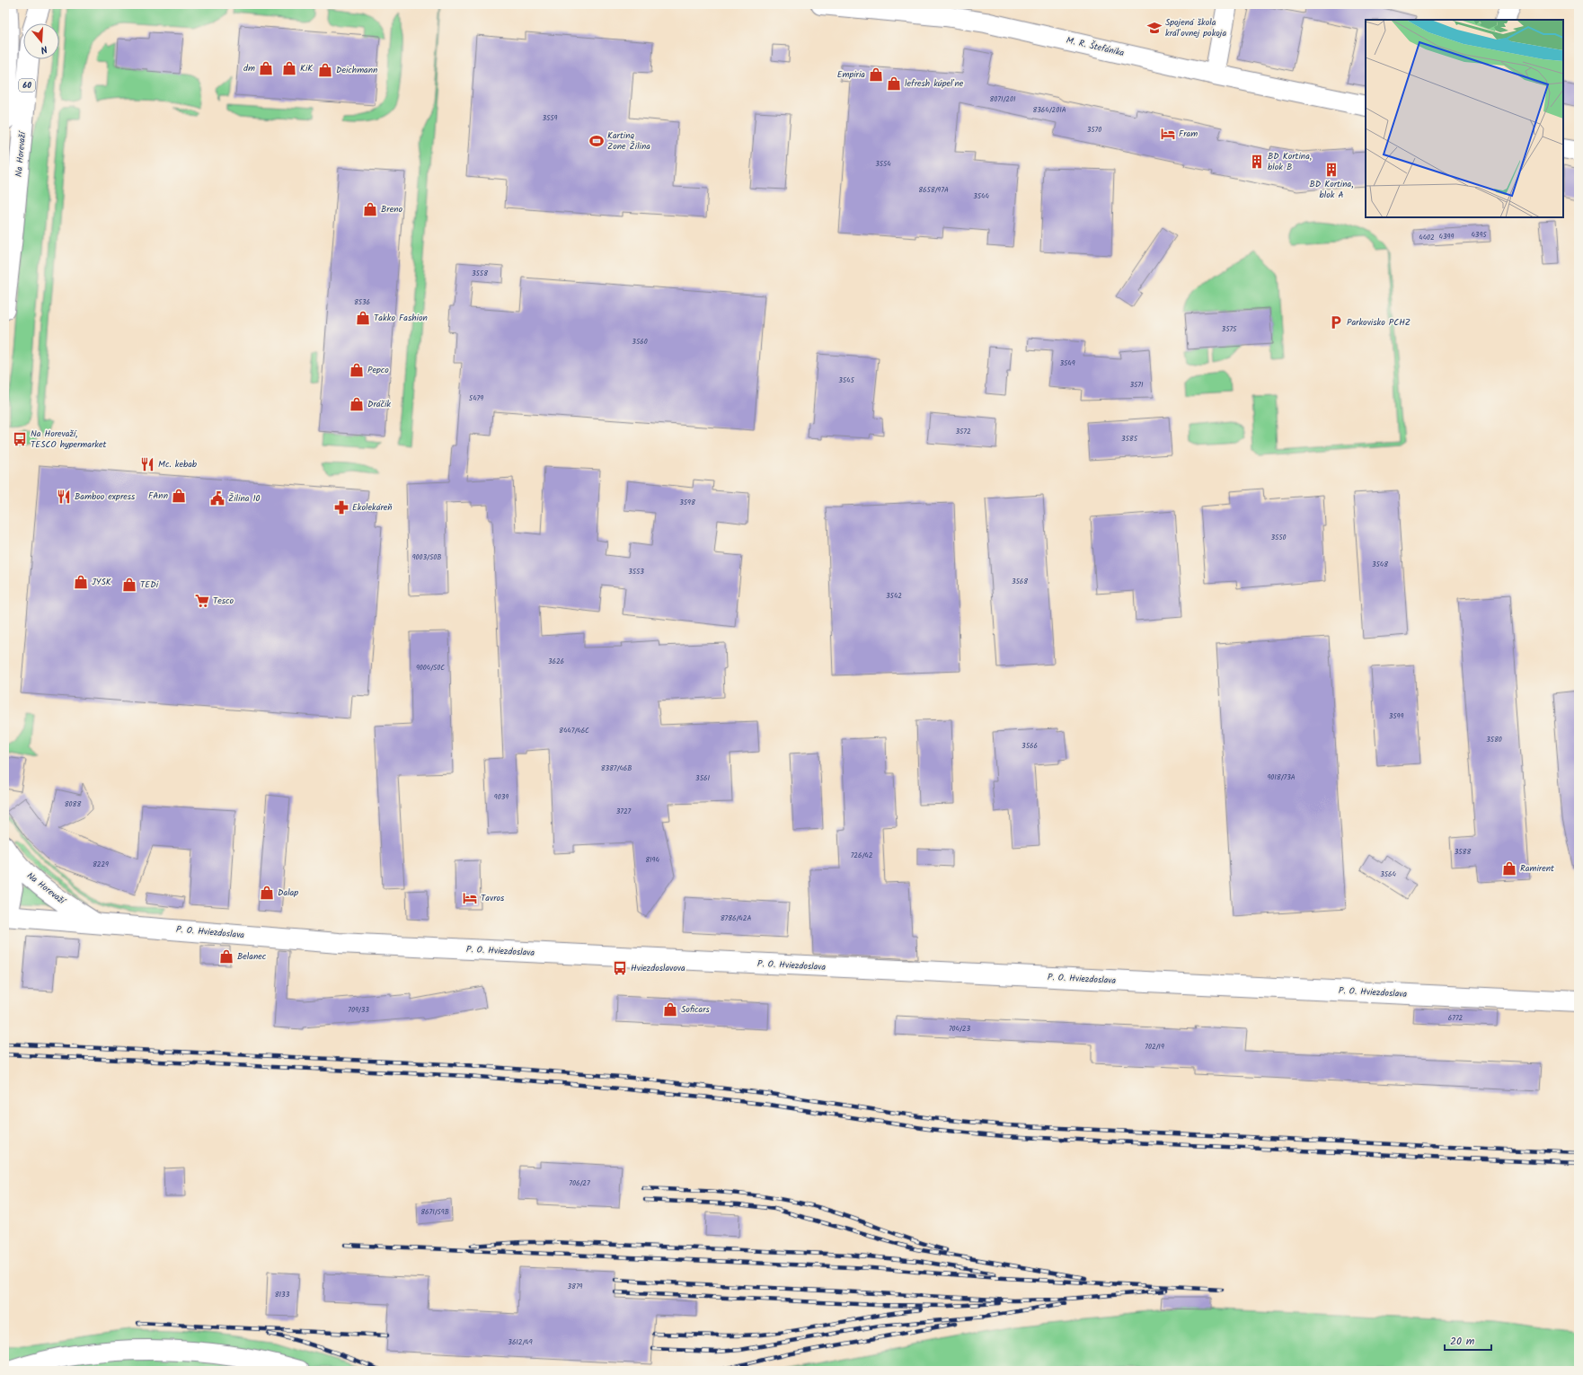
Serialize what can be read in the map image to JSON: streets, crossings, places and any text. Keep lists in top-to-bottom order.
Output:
{
  "streets": {
    "street": [
      "M. R. Štefánika",
      "60",
      "Na Horevaží",
      "P. O. Hviezdoslava"
    ]
  },
  "crossings": [
    ["Na Horevaží", "P. O. Hviezdoslava"]
  ],
  "places": {
    "school or university": ["Spojená škola kráľovnej pokoja"],
    "shop": [
      "dm",
      "KiK",
      "Deichmann",
      "Empiria",
      "lefresh kúpeľne",
      "Breno",
      "Takko Fashion",
      "Pepco",
      "Dráčik",
      "FAnn",
      "JYSK",
      "TEDi",
      "Ramirent",
      "Dalap",
      "Belanec",
      "Soficars"
    ],
    "hotel": ["Fram", "Tavros"],
    "sports": ["Karting Zone Žilina"],
    "building": ["BD Kortina, blok B", "BD Kortina, blok A"],
    "parking": ["Parkovisko PCHZ"],
    "bus stop": ["Na Horevaží, TESCO hypermarket", "Hviezdoslavova"],
    "restaurant": ["Mc. kebab", "Bamboo express"],
    "public building": ["Žilina 10"],
    "pharmacy": ["Ekolekáreň"],
    "supermarket": ["Tesco"]
  },
  "house_numbers": [
    "8071/201",
    "8364/201A",
    "3559",
    "3570",
    "3554",
    "8658/97A",
    "3544",
    "4395",
    "4399",
    "4402",
    "3558",
    "8536",
    "3575",
    "3560",
    "3549",
    "3545",
    "3571",
    "5479",
    "3572",
    "3585",
    "3598",
    "3550",
    "9003/50B",
    "3548",
    "3553",
    "3568",
    "3542",
    "3626",
    "9004/50C",
    "3599",
    "8447/46C",
    "3580",
    "3566",
    "8387/46B",
    "9018/73A",
    "3561",
    "9039",
    "8088",
    "3727",
    "3588",
    "726/42",
    "8194",
    "8229",
    "3564",
    "8786/42A",
    "709/33",
    "6772",
    "704/23",
    "702/19",
    "706/27",
    "8671/59B",
    "3879",
    "8133",
    "3612/49"
  ],
  "scale_bar": "20 m",
  "north": "bottom"
}
